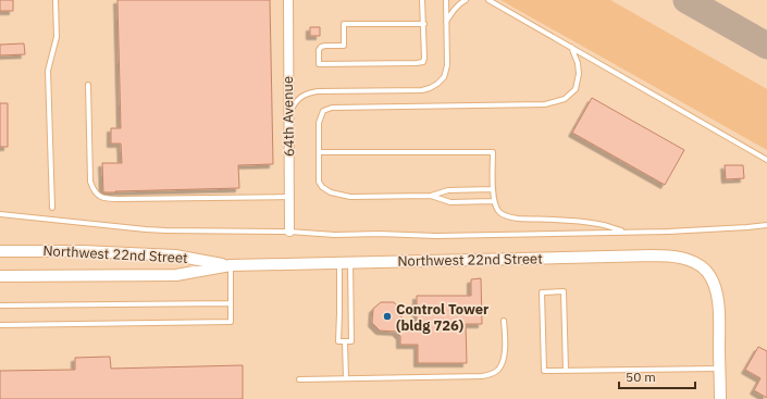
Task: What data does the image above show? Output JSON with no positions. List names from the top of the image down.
{
  "streets": {
    "street": ["64th Avenue", "Northwest 22nd Street"]
  },
  "places": ["Control Tower (bldg 726)"],
  "scale_bar": "50 m"
}
